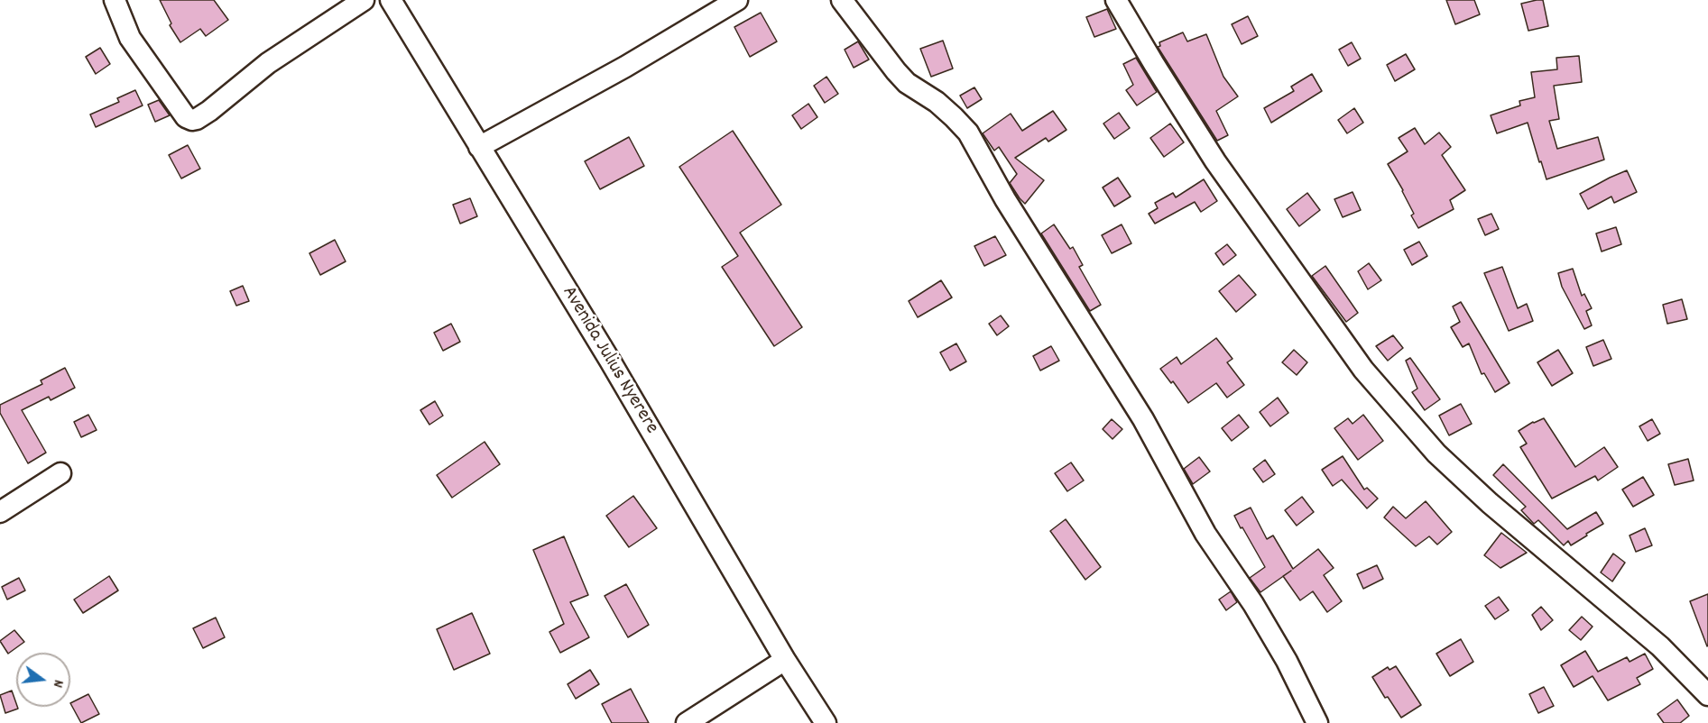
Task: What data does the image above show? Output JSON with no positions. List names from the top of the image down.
{
  "streets": {
    "street": ["Avenida Julius Nyerere"]
  },
  "north": "right"
}
